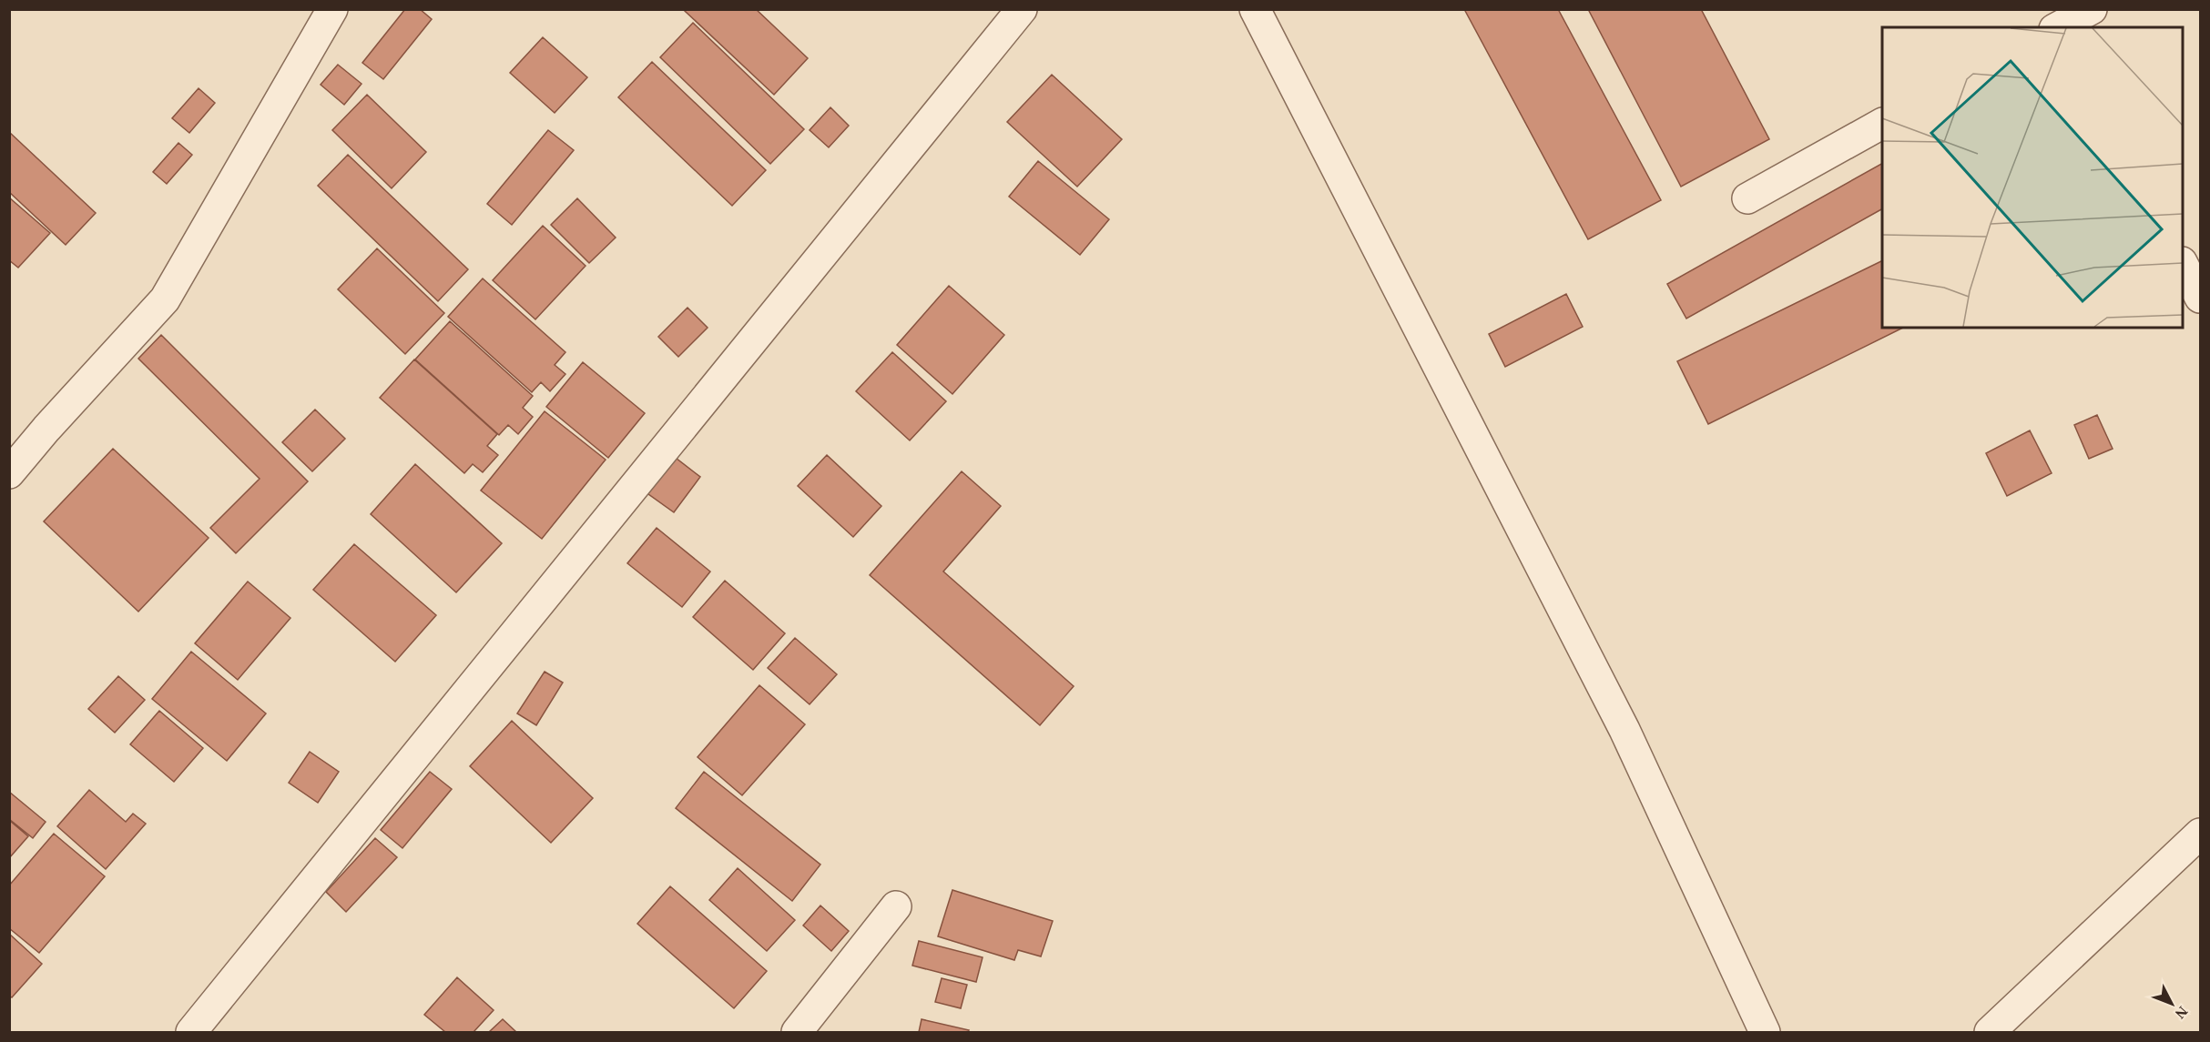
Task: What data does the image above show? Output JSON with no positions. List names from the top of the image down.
{
  "north": "bottom right"
}
